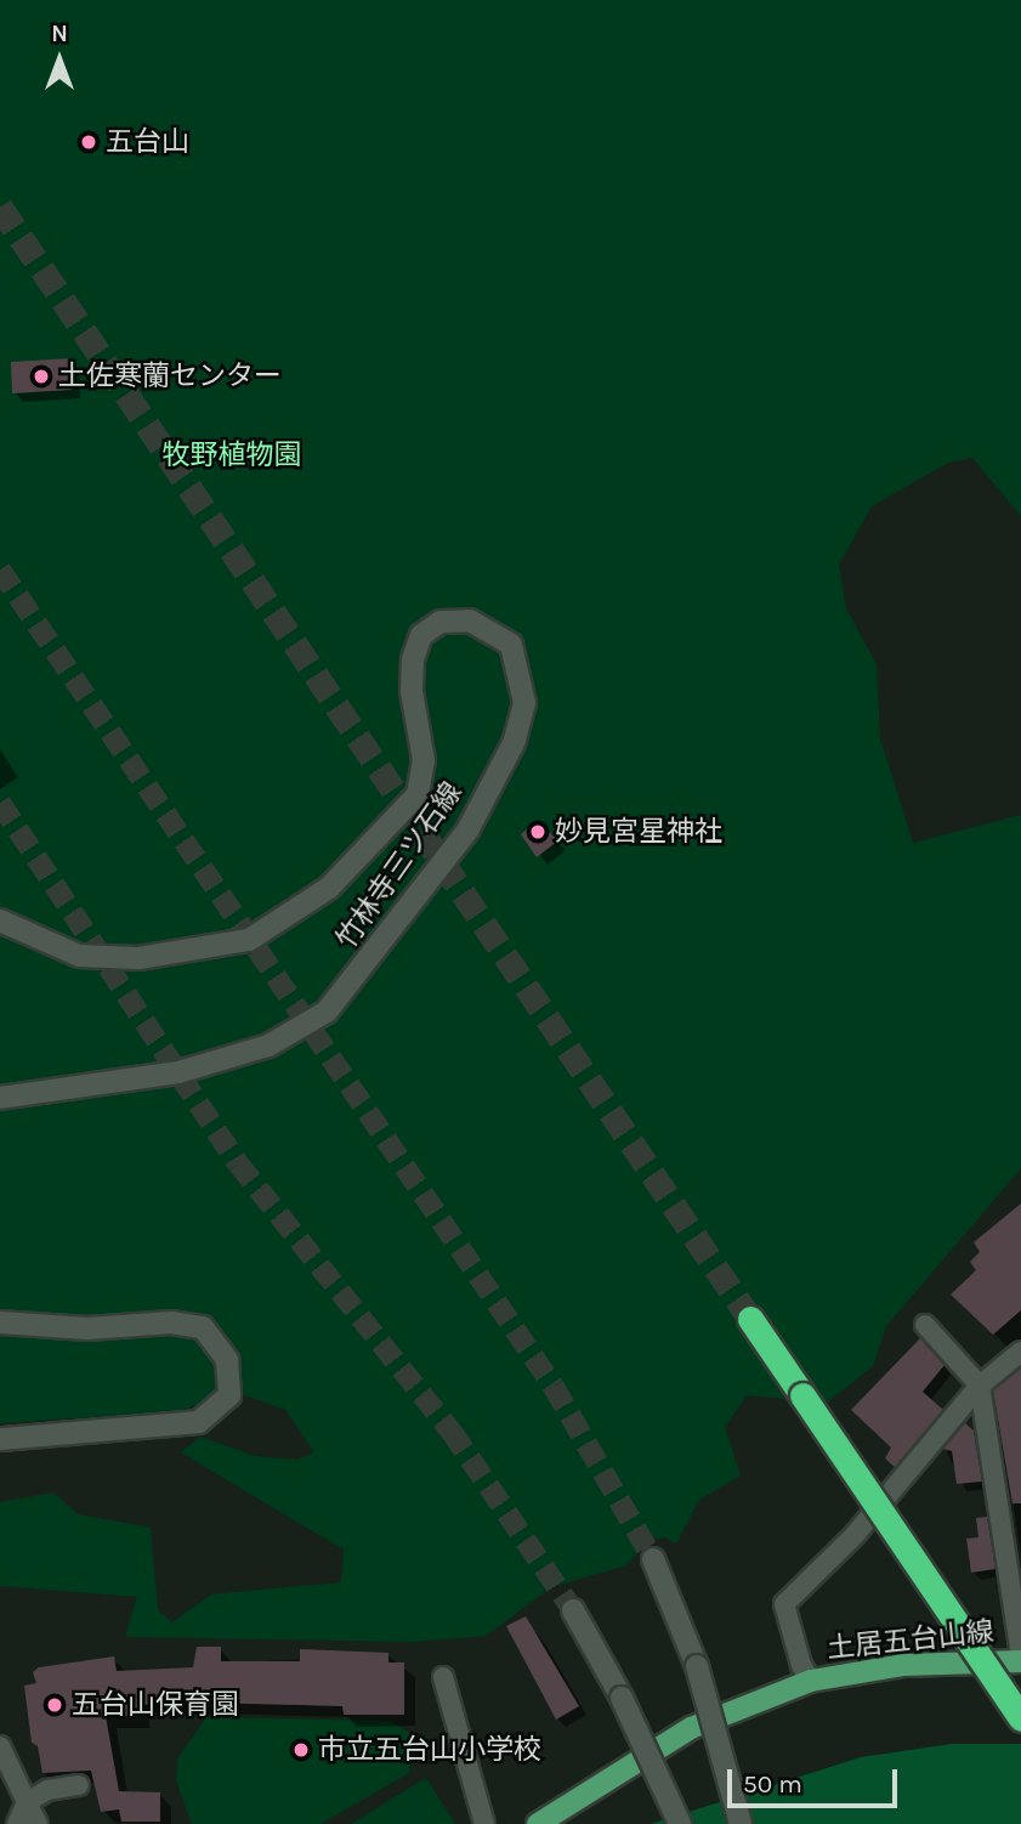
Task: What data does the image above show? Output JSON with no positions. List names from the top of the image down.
{
  "streets": {
    "main road": ["竹林寺三ツ石線", "土居五台山線"]
  },
  "parks": ["牧野植物園"],
  "places": [
    "五台山",
    "土佐寒蘭センター",
    "妙見宮星神社",
    "五台山保育園",
    "市立五台山小学校"
  ],
  "scale_bar": "50 m",
  "north": "top"
}
